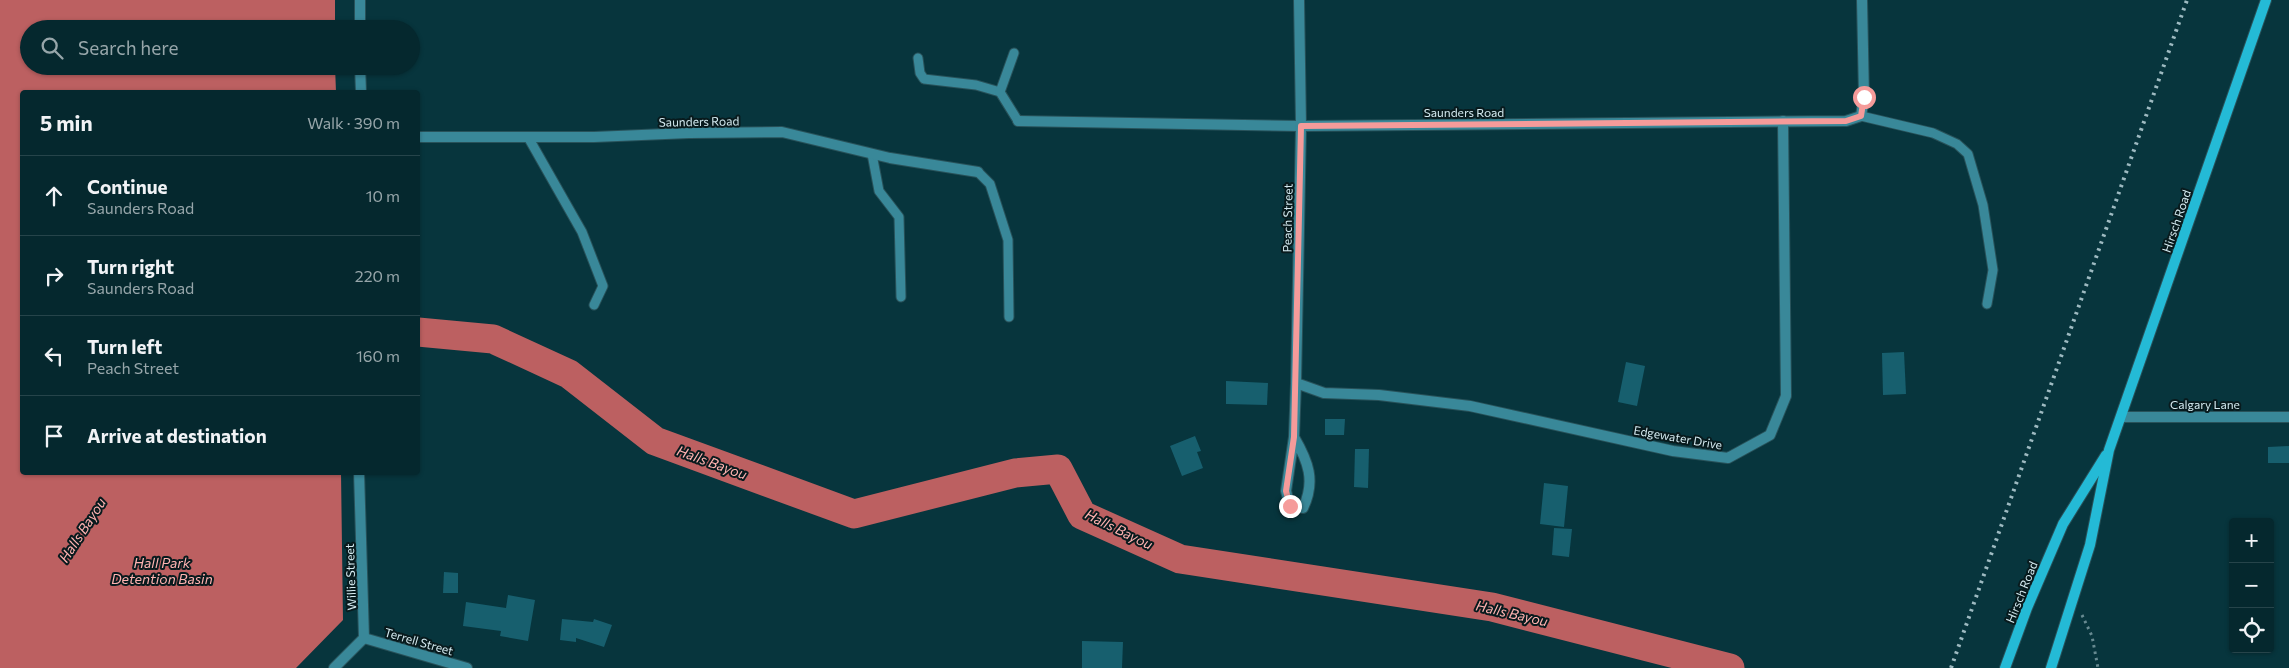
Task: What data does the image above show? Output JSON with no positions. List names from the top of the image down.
{
  "streets": {
    "main road": ["Hirsch Road"],
    "street": [
      "Saunders Road",
      "Peach Street",
      "Calgary Lane",
      "Edgewater Drive",
      "Willie Street",
      "Terrell Street"
    ]
  },
  "crossings": [
    ["Saunders Road", "Peach Street"],
    ["Saunders Road", "Edgewater Drive"],
    ["Peach Street", "Edgewater Drive"],
    ["Hirsch Road", "Calgary Lane"],
    ["Willie Street", "Terrell Street"]
  ],
  "water": ["Halls Bayou", "Hall Park Detention Basin"],
  "page": {
    "search": "Search here",
    "heading": ["5 min", "Walk · 390 m"],
    "list": [
      ["Continue", "Saunders Road", "10 m"],
      ["Turn right", "Saunders Road", "220 m"],
      ["Turn left", "Peach Street", "160 m"],
      "Arrive at destination"
    ],
    "map_buttons": ["+", "−"]
  }
}
